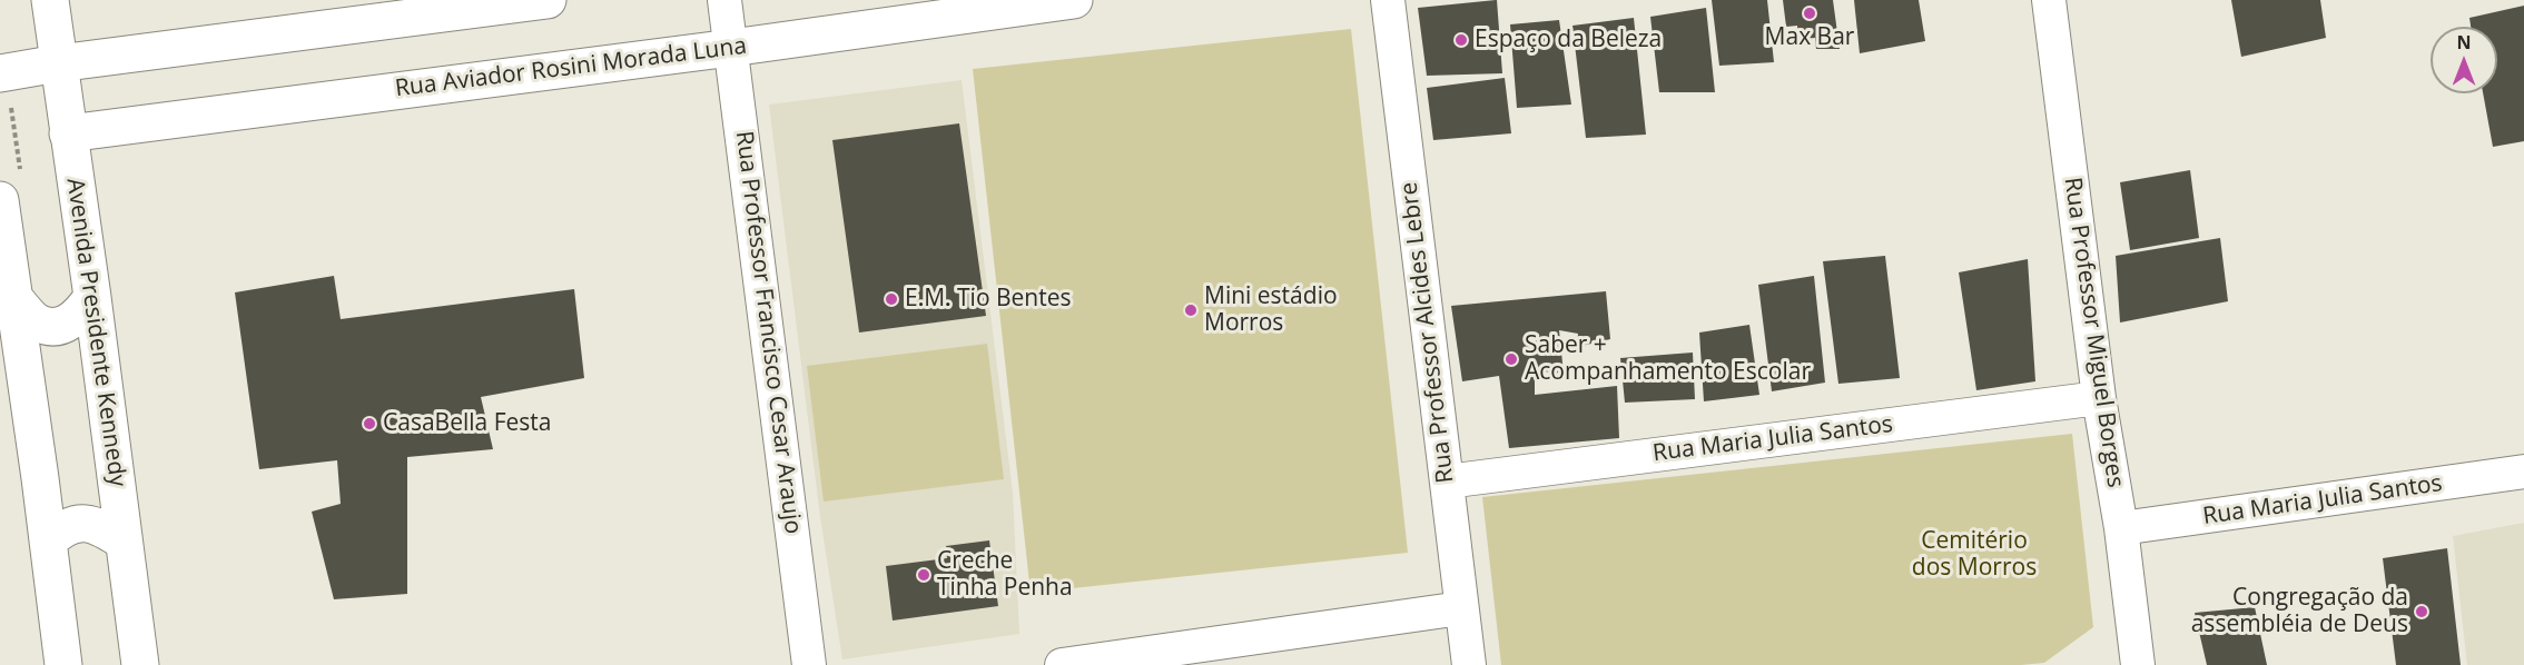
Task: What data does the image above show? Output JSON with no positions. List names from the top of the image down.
{
  "streets": {
    "street": [
      "Rua Aviador Rosini Morada Luna",
      "Avenida Presidente Kennedy",
      "Rua Professor Francisco Cesar Araujo",
      "Rua Professor Alcides Lebre",
      "Rua Professor Miguel Borges",
      "Rua Maria Julia Santos"
    ]
  },
  "crossings": [
    ["Rua Aviador Rosini Morada Luna", "Avenida Presidente Kennedy"],
    ["Rua Aviador Rosini Morada Luna", "Rua Professor Francisco Cesar Araujo"],
    ["Rua Professor Alcides Lebre", "Rua Maria Julia Santos"],
    ["Rua Professor Miguel Borges", "Rua Maria Julia Santos"]
  ],
  "parks": ["Cemitério dos Morros"],
  "places": [
    "Max Bar",
    "Espaço da Beleza",
    "E.M. Tio Bentes",
    "Mini estádio Morros",
    "Saber + Acompanhamento Escolar",
    "CasaBella Festa",
    "Creche Tinha Penha",
    "Congregação da assembléia de Deus"
  ],
  "north": "top"
}
